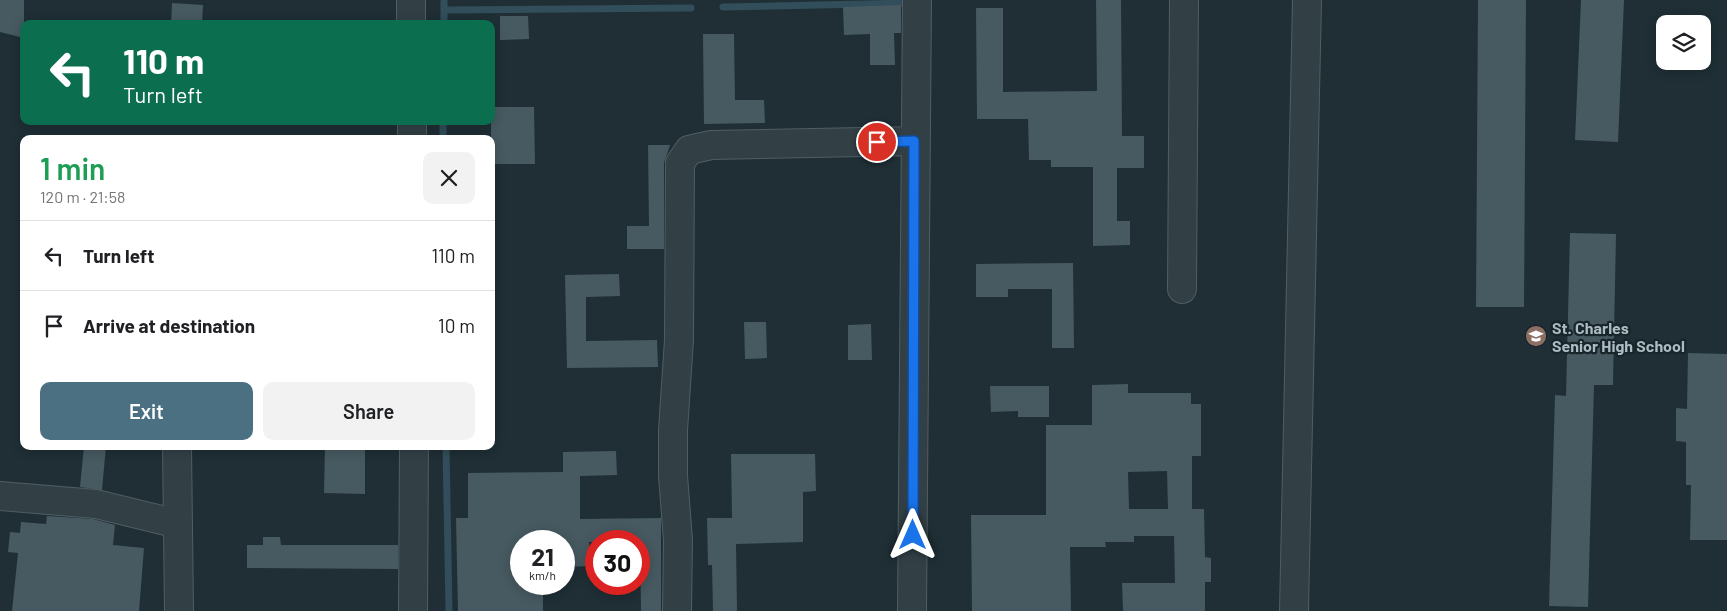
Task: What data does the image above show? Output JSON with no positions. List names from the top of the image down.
{
  "places": {
    "school or university": ["St. Charles Senior High School"]
  },
  "page": {
    "turn": ["110 m", "Turn left"],
    "heading": ["1 min", "120 m · 21:58"],
    "list": [
      {
        "name": "Turn left",
        "value": "110 m"
      },
      {
        "name": "Arrive at destination",
        "value": "10 m"
      }
    ],
    "buttons": ["Exit", "Share"],
    "speed": "21 km/h",
    "limit": "30"
  }
}
